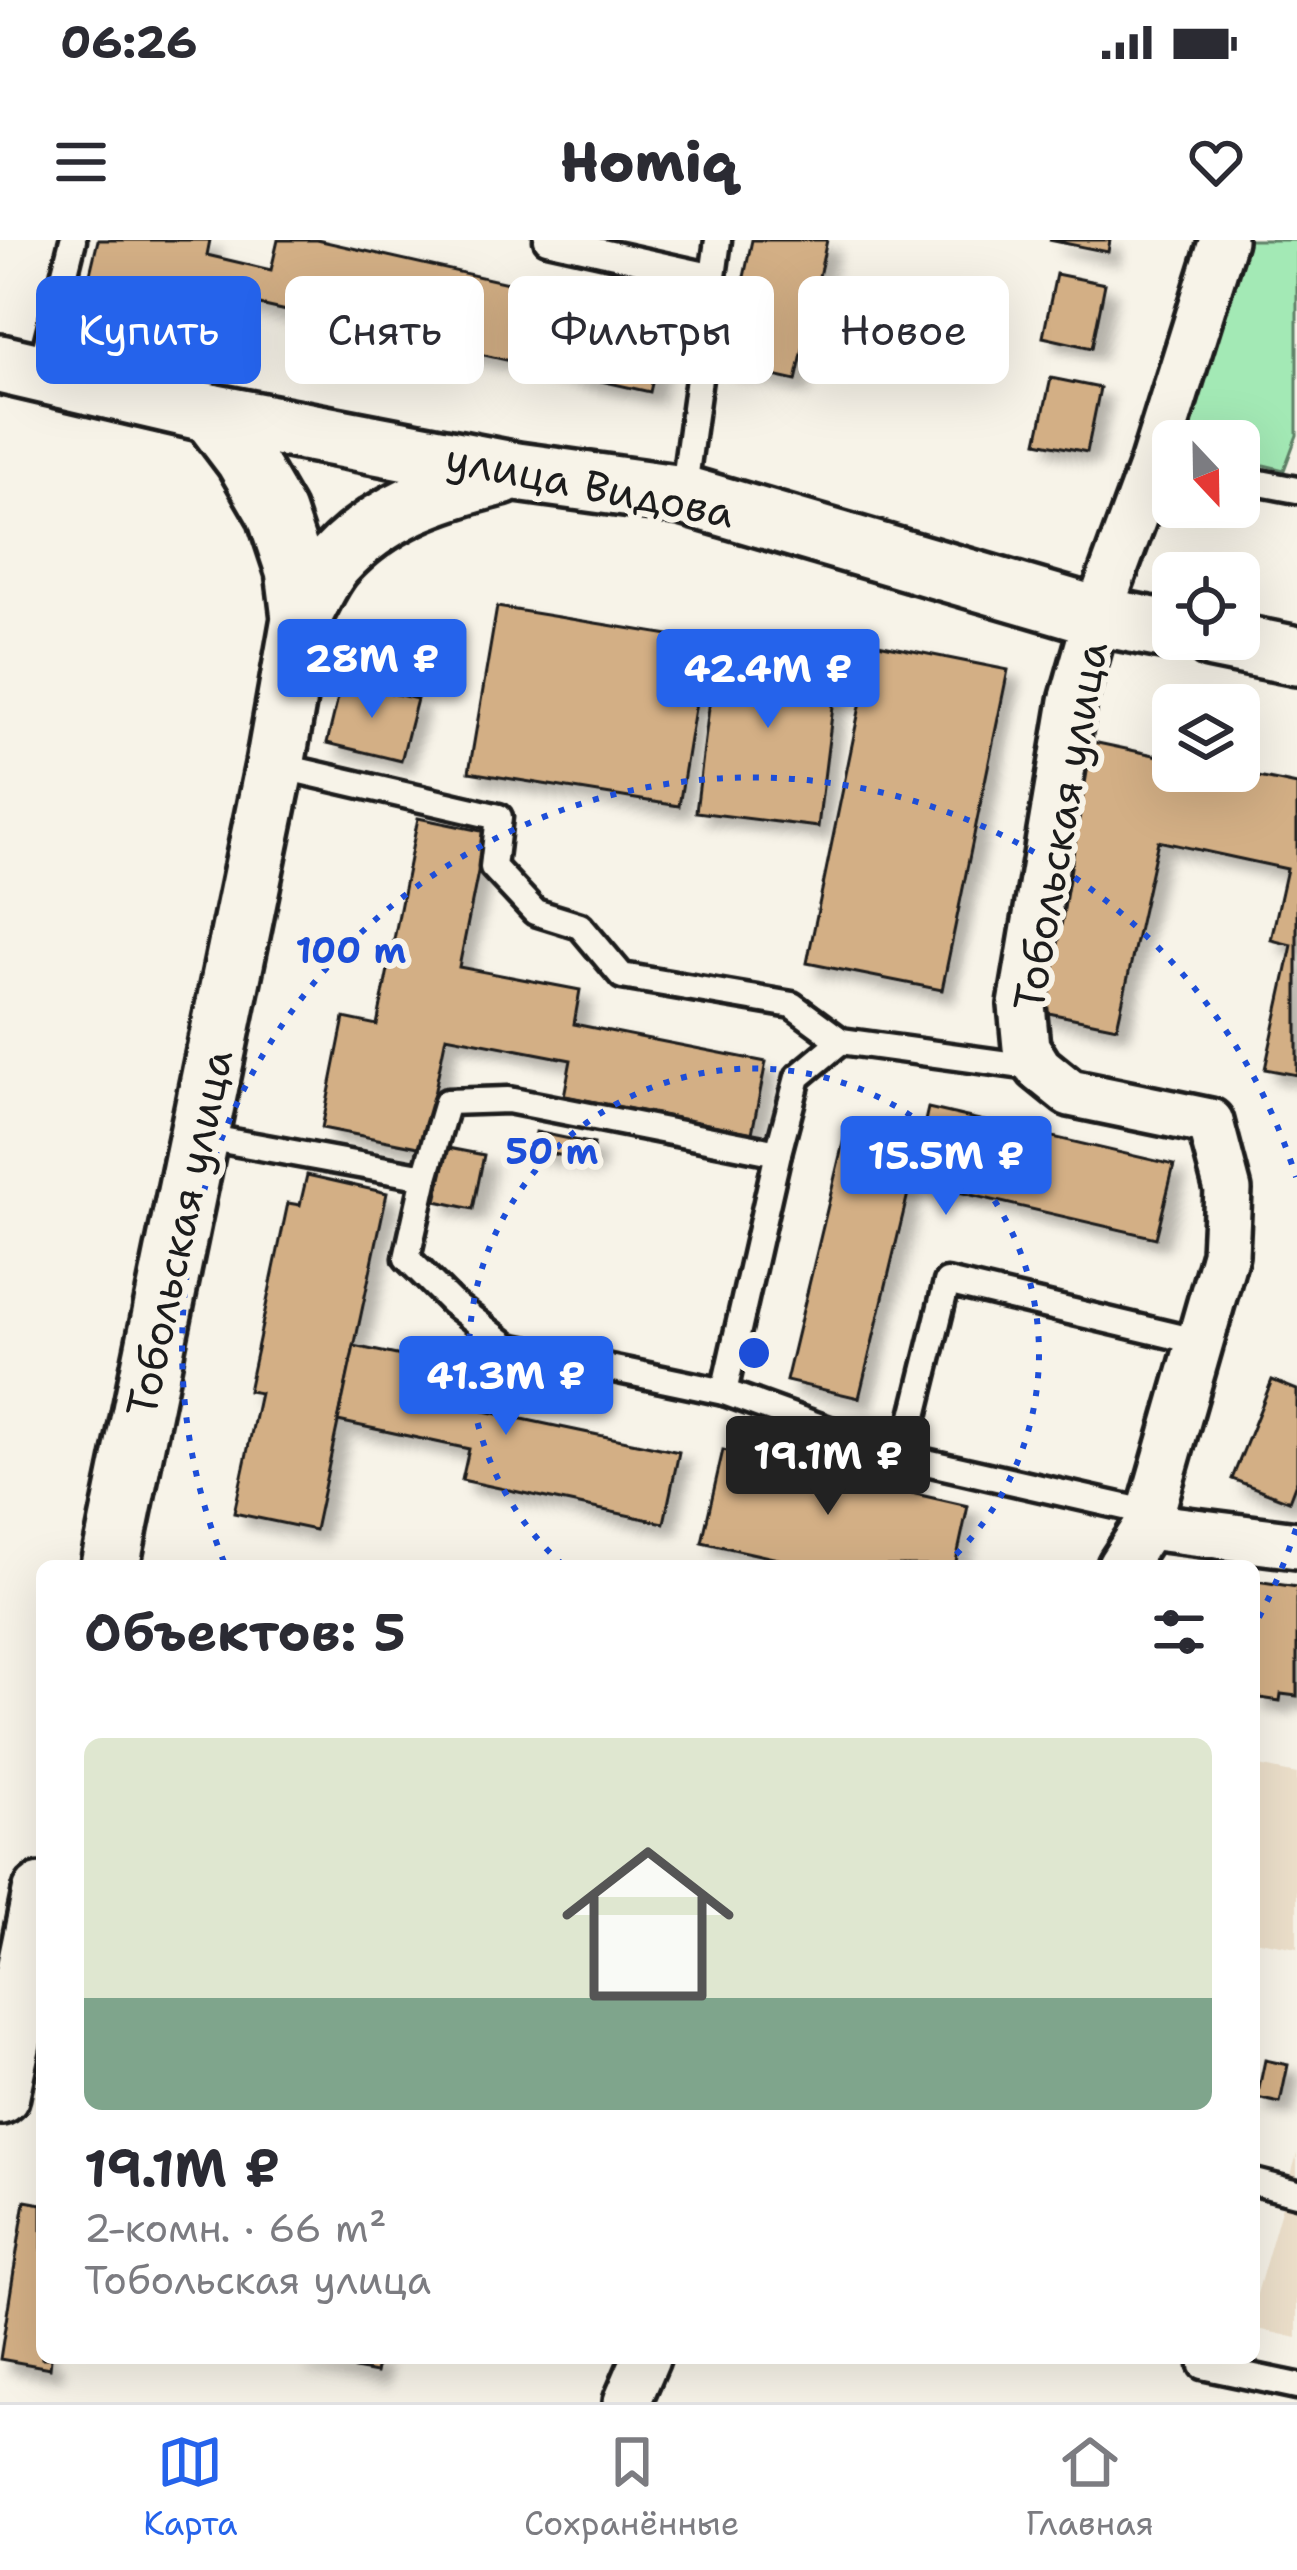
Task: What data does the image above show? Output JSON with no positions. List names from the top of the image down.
{
  "streets": {
    "street": ["улица Видова", "Тобольская улица"]
  },
  "crossings": [
    ["улица Видова", "Тобольская улица"]
  ],
  "north": "bottom",
  "page": {
    "status": "06:26",
    "header": "Homiq",
    "chip": [
      "Купить",
      "Снять",
      "Фильтры",
      "Новое"
    ],
    "price": [
      "28M ₽",
      "42.4M ₽",
      "15.5M ₽",
      "41.3M ₽",
      "19.1M ₽"
    ],
    "heading": "Объектов: 5",
    "list": [
      {
        "name": "19.1M ₽",
        "note": "2-комн. · 66 m² · Тобольская улица"
      }
    ],
    "tabs": ["Карта", "Сохранённые", "Главная"]
  },
  "rings": ["100 m", "50 m"]
}
